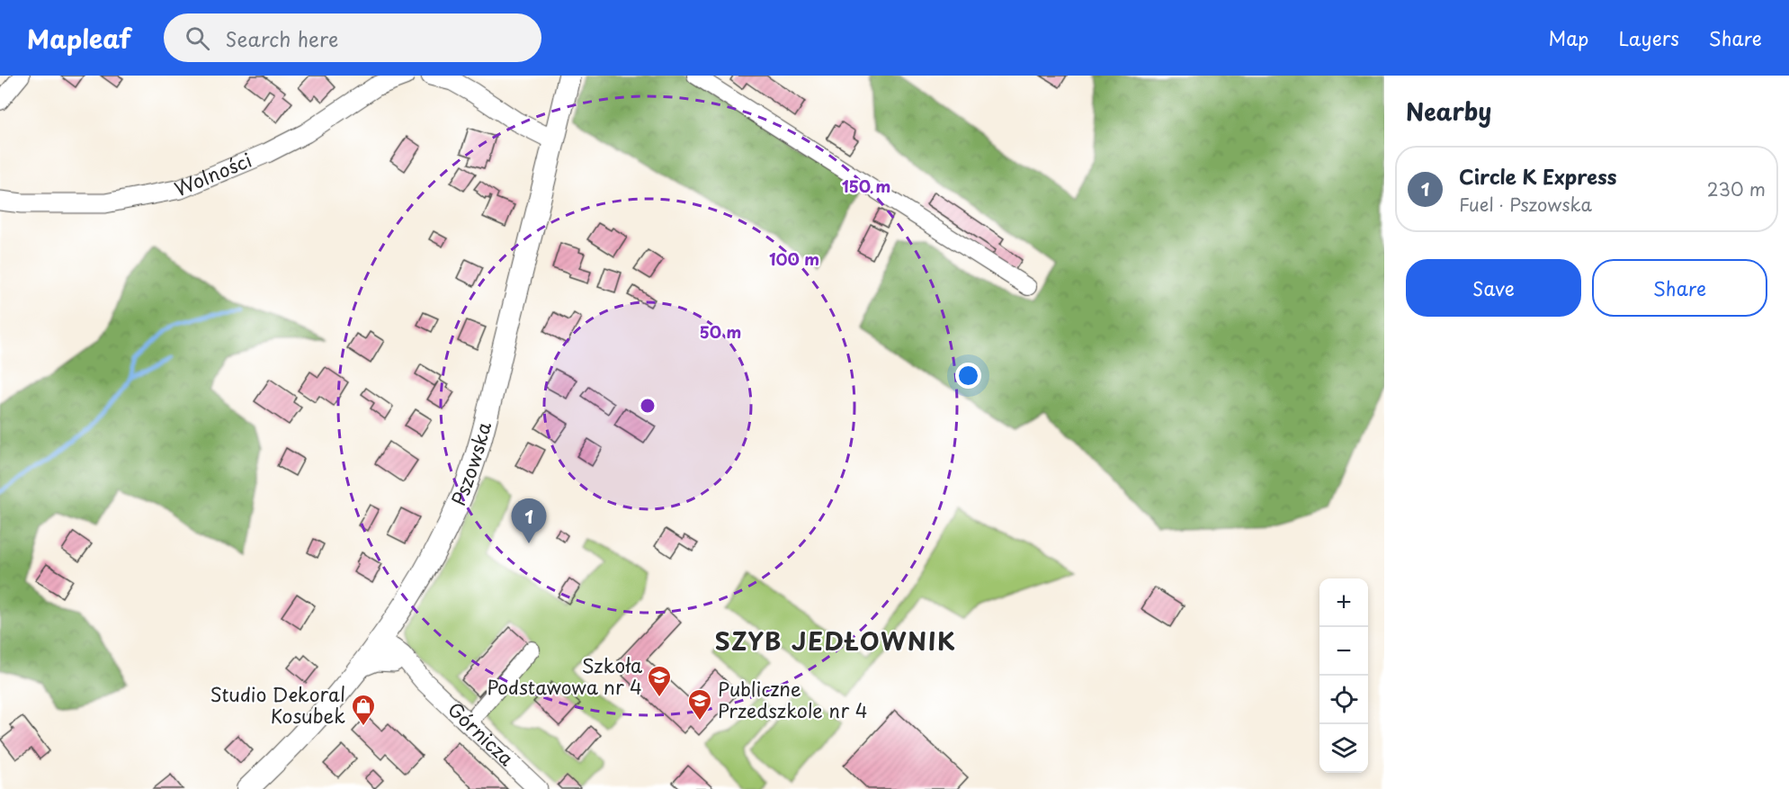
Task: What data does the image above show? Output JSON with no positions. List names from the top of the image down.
{
  "streets": {
    "main road": ["Pszowska"],
    "street": ["Wolności", "Górnicza"]
  },
  "crossings": [
    ["Pszowska", "Górnicza"]
  ],
  "districts": ["SZYB JEDŁOWNIK"],
  "places": {
    "school or university": ["Szkoła Podstawowa nr 4", "Publiczne Przedszkole nr 4"],
    "shop": ["Studio Dekoral Kosubek"]
  },
  "page": {
    "header": "Mapleaf",
    "search": "Search here",
    "nav": ["Map", "Layers", "Share"],
    "heading": "Nearby",
    "list": [
      {
        "mark": "1",
        "name": "Circle K Express",
        "note": "Fuel · Pszowska",
        "value": "230 m"
      }
    ],
    "buttons": ["Save", "Share"],
    "pins": "1",
    "map_buttons": ["+", "−"]
  },
  "rings": ["150 m", "100 m", "50 m"]
}
